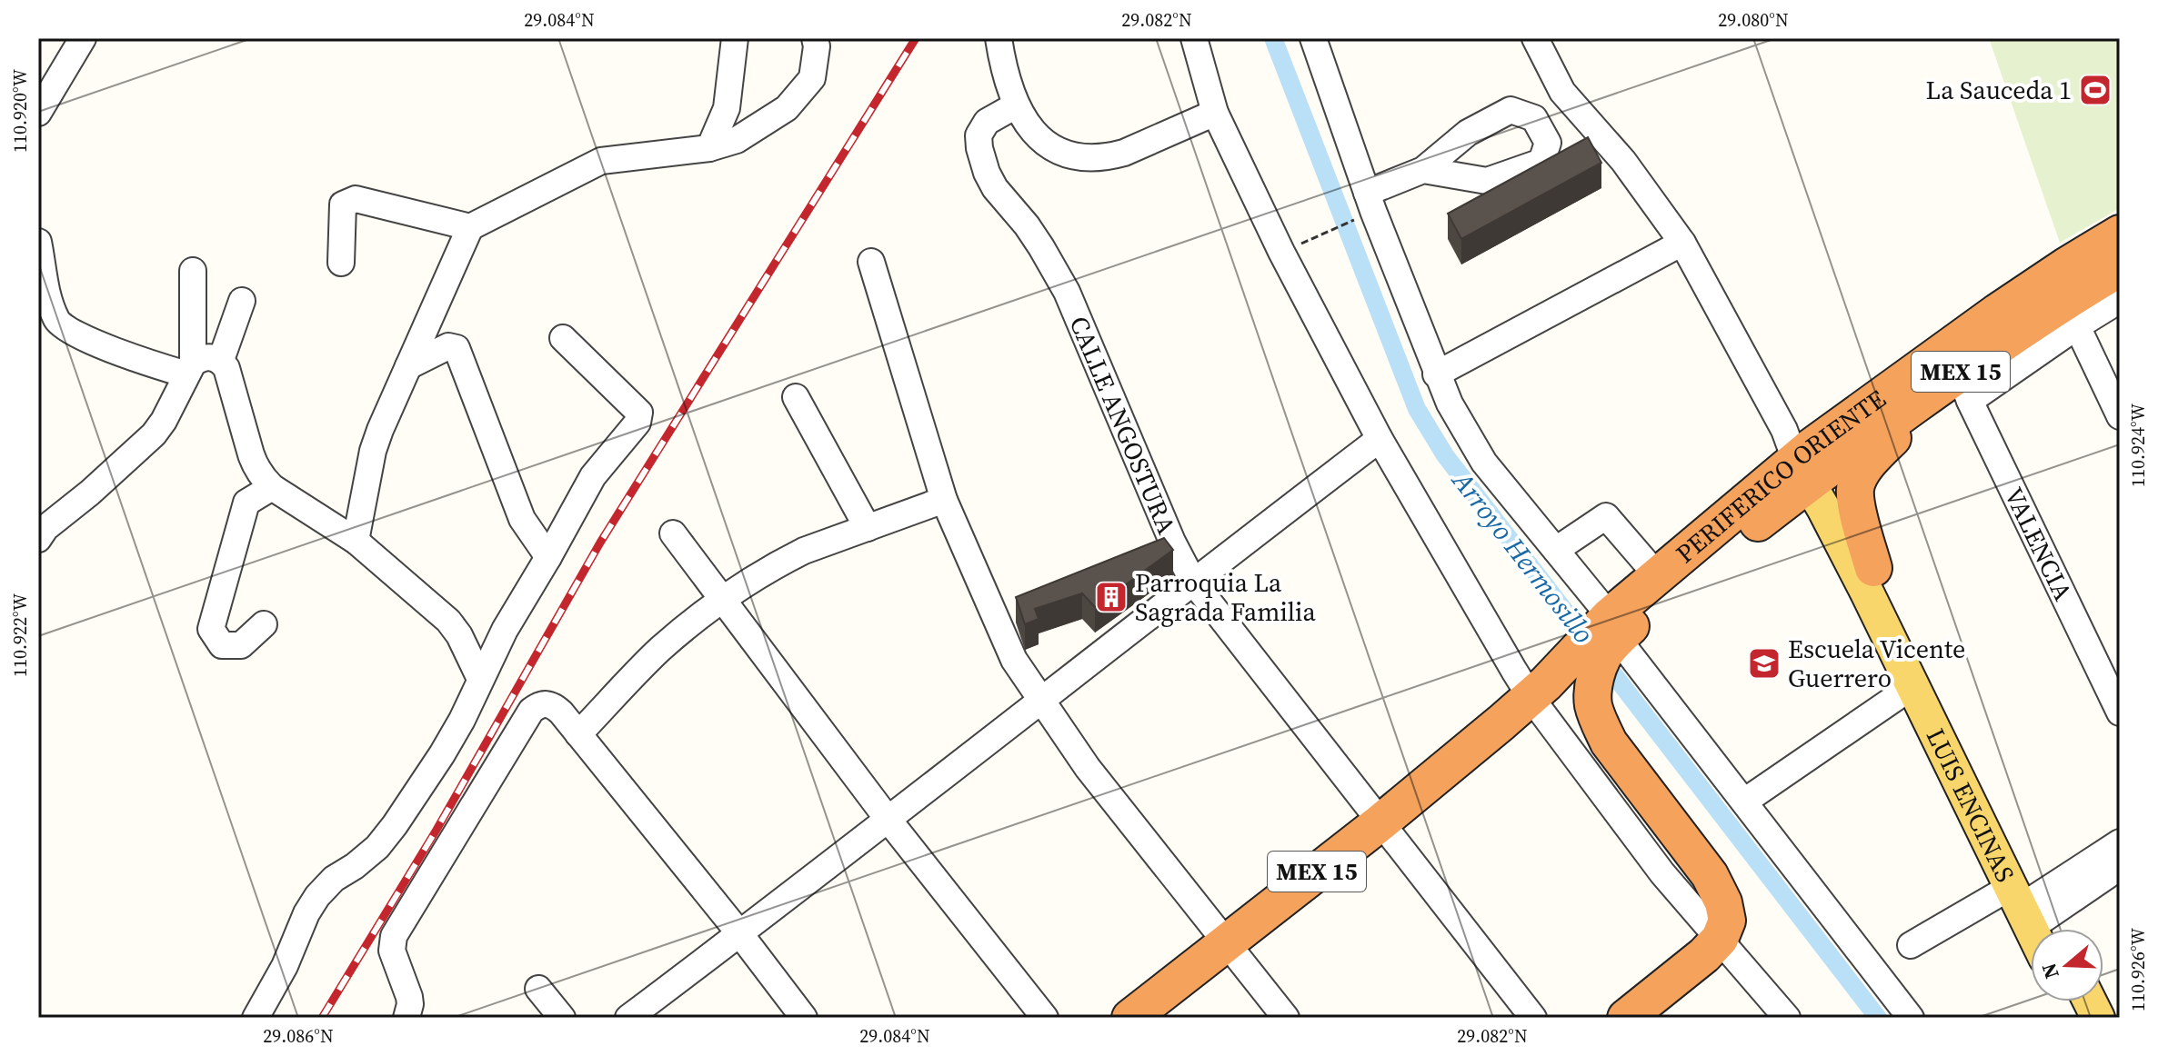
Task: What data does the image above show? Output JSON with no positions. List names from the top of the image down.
{
  "streets": {
    "highway": ["MEX 15", "PERIFERICO ORIENTE"],
    "main road": ["LUIS ENCINAS"],
    "street": ["CALLE ANGOSTURA", "VALENCIA"]
  },
  "crossings": [
    ["MEX 15", "CALLE ANGOSTURA"],
    ["MEX 15", "PERIFERICO ORIENTE"],
    ["PERIFERICO ORIENTE", "VALENCIA"],
    ["PERIFERICO ORIENTE", "LUIS ENCINAS"]
  ],
  "water": ["Arroyo Hermosillo"],
  "places": {
    "sports": ["La Sauceda 1"],
    "building": ["Parroquia La Sagrada Familia"],
    "school or university": ["Escuela Vicente Guerrero"]
  },
  "north": "left",
  "coordinates": [
    "29.084°N",
    "29.082°N",
    "29.080°N",
    "110.920°W",
    "110.924°W",
    "110.922°W",
    "110.926°W",
    "29.086°N"
  ]
}
